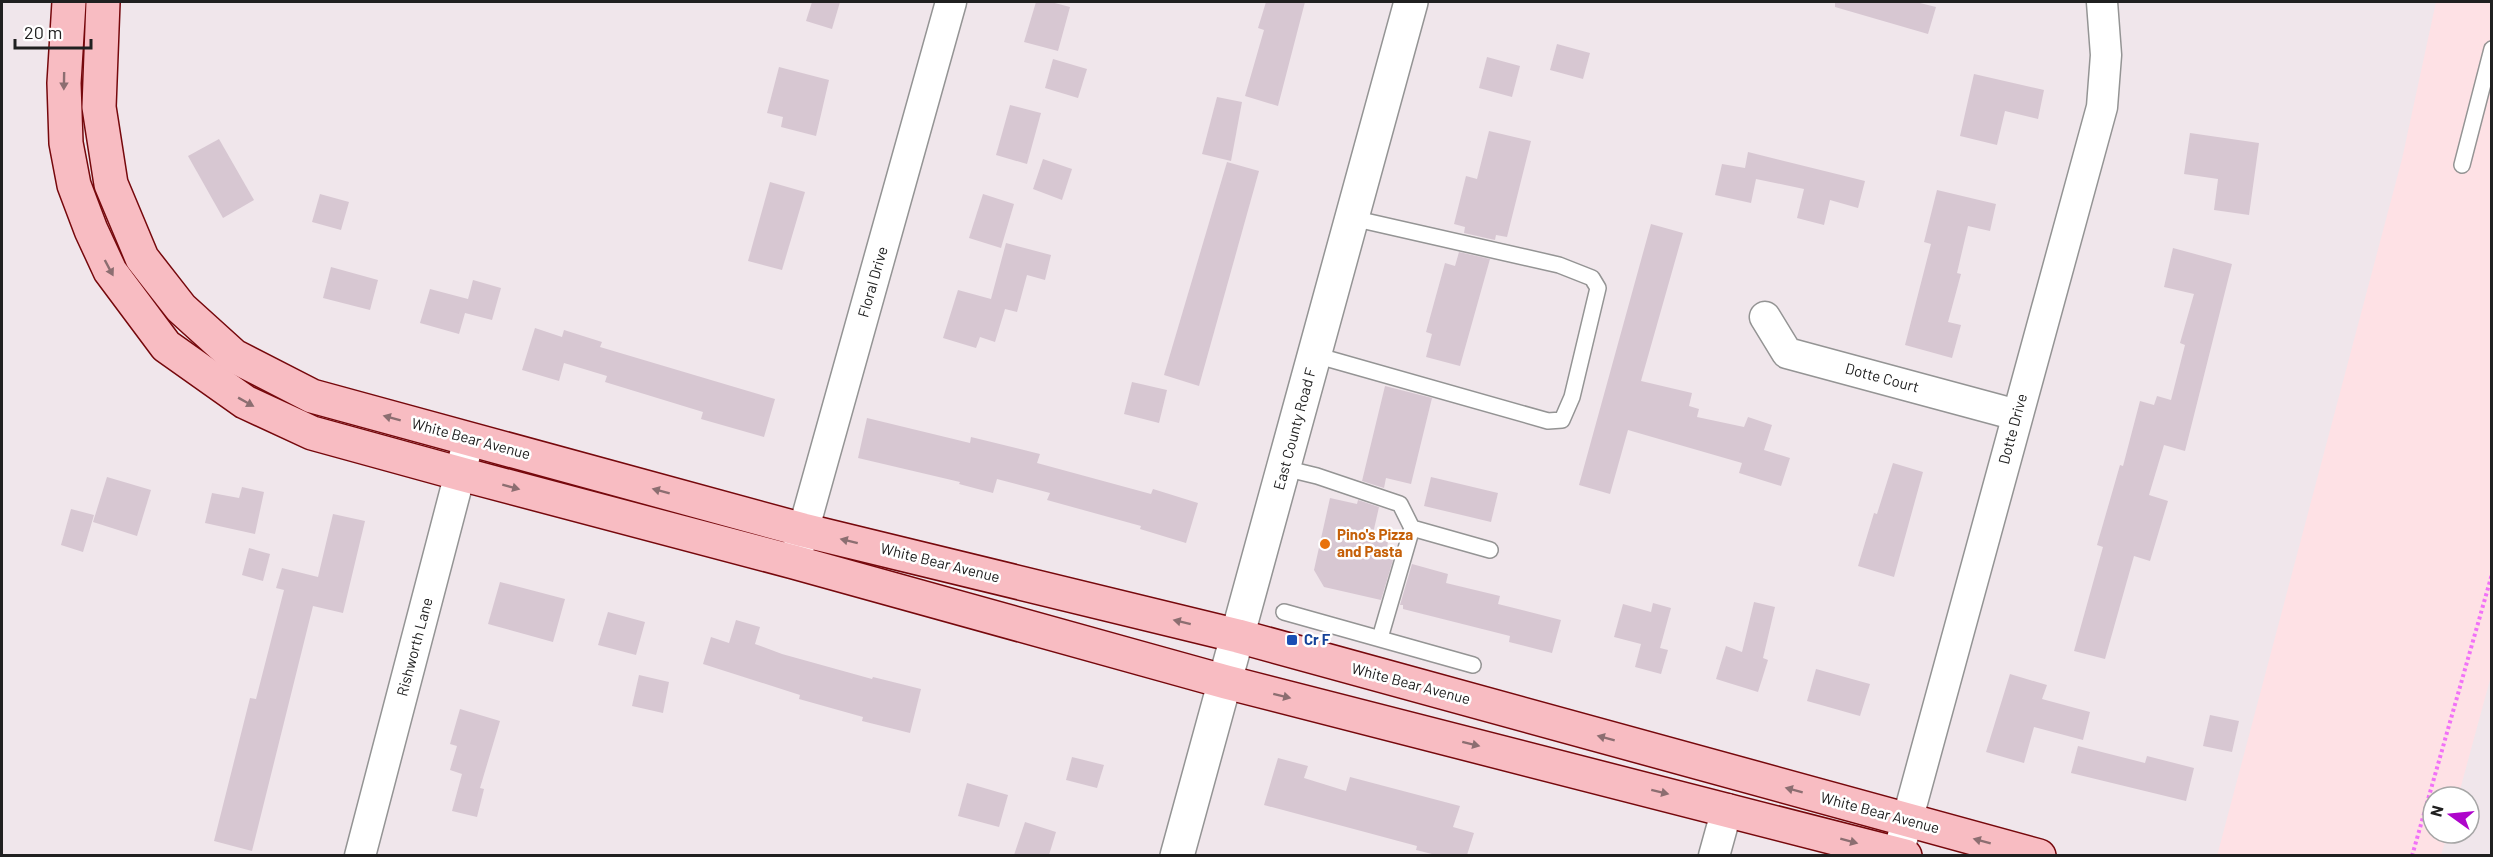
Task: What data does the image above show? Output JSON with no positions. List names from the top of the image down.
{
  "streets": {
    "main road": ["White Bear Avenue"],
    "street": [
      "Floral Drive",
      "Dotte Court",
      "East County Road F",
      "Dotte Drive",
      "Rishworth Lane"
    ]
  },
  "crossings": [
    ["Floral Drive", "White Bear Avenue"],
    ["Dotte Court", "Dotte Drive"],
    ["East County Road F", "White Bear Avenue"],
    ["Dotte Drive", "White Bear Avenue"],
    ["White Bear Avenue", "Rishworth Lane"]
  ],
  "places": {
    "other": ["Pino's Pizza and Pasta"],
    "transit": ["Cr F"]
  },
  "scale_bar": "20 m",
  "north": "left"
}
